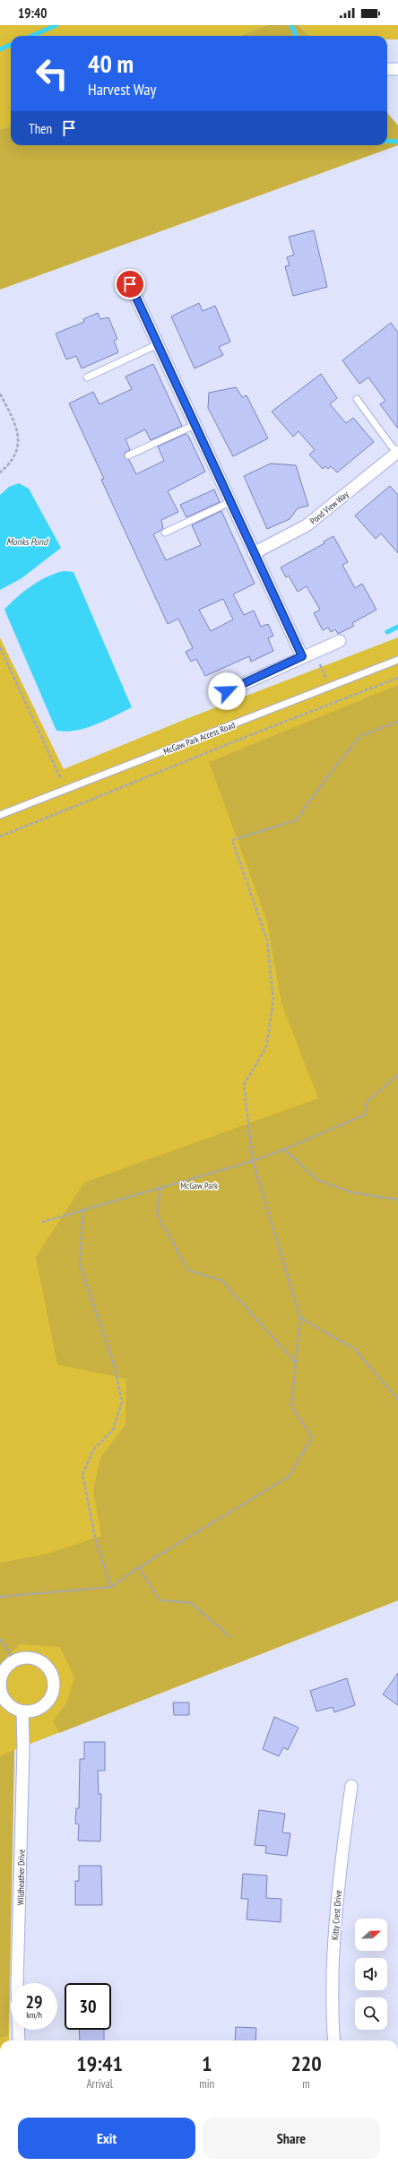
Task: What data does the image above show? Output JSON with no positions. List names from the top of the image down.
{
  "streets": {
    "street": ["Pond View Way", "Wildheather Drive", "Kitty Crest Drive"],
    "lane": ["McGaw Park Access Road"]
  },
  "water": ["Monks Pond"],
  "parks": ["McGaw Park"],
  "north": "right",
  "page": {
    "status": "19:40",
    "turn": ["40 m", "Harvest Way"],
    "then": "Then",
    "speed": "29 km/h",
    "limit": "30",
    "eta": [
      "19:41",
      "Arrival",
      "1",
      "min",
      "220",
      "m"
    ],
    "buttons": ["Exit", "Share"]
  }
}
